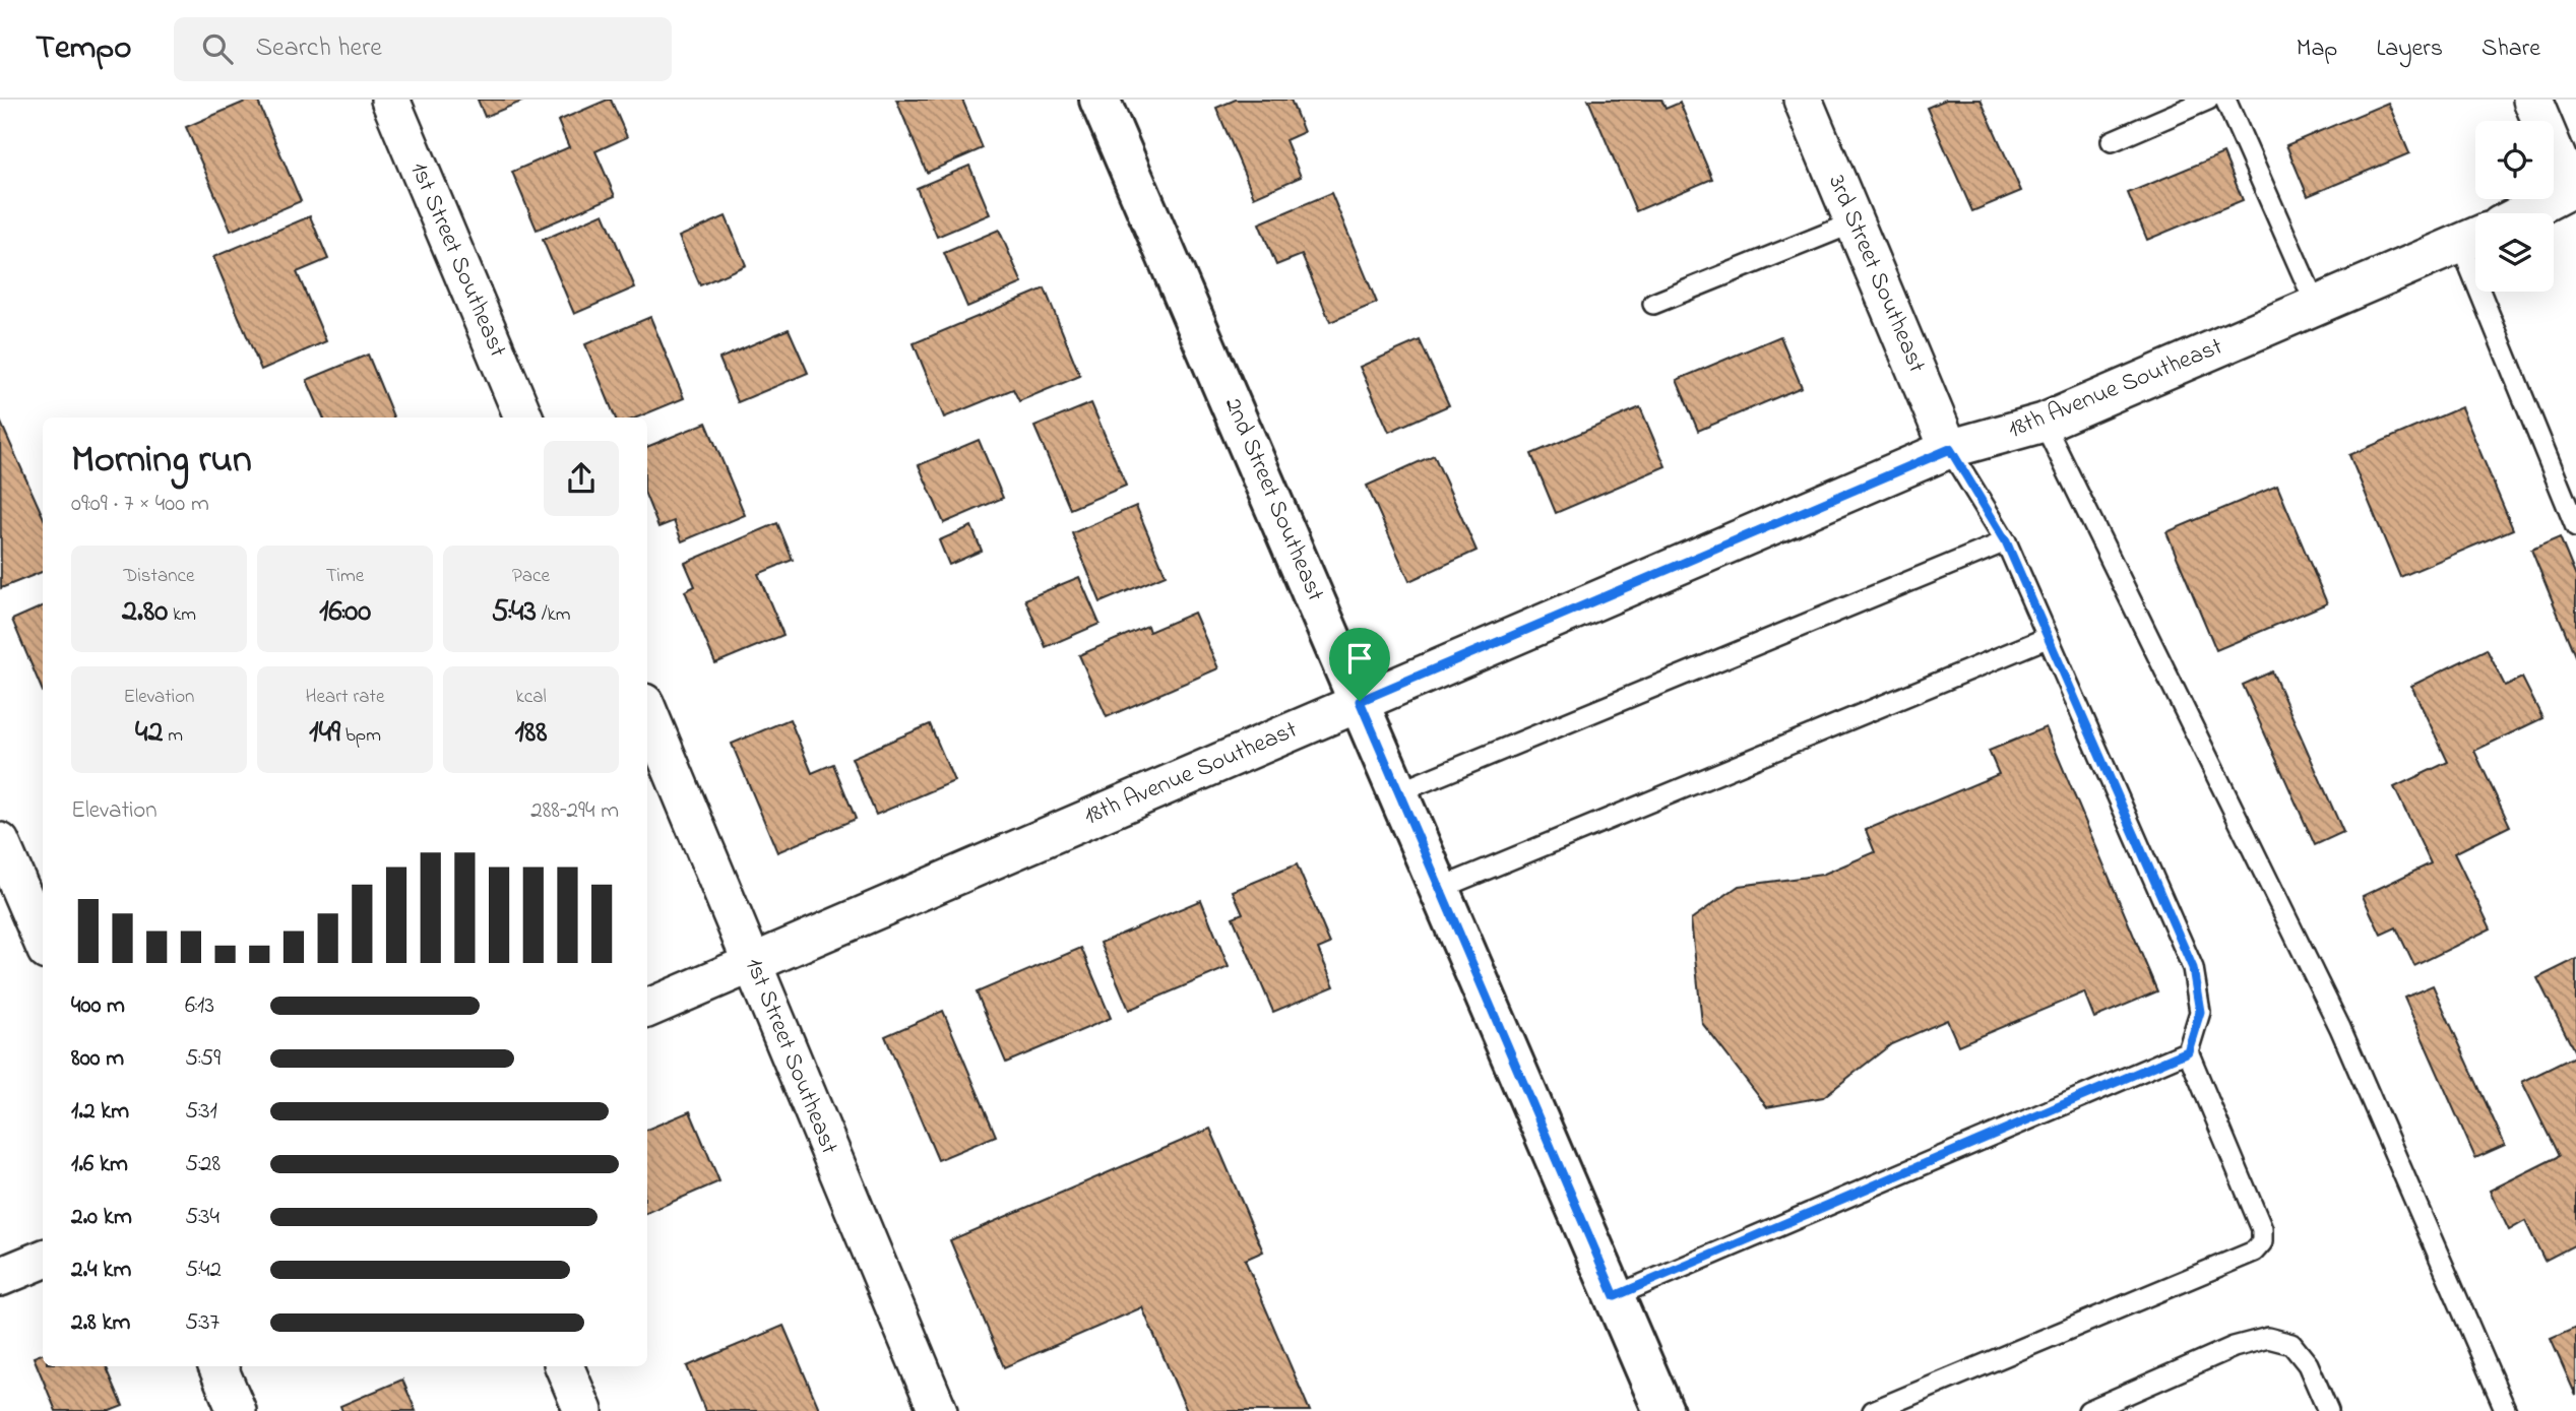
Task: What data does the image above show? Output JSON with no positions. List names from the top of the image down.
{
  "streets": {
    "street": [
      "1st Street Southeast",
      "3rd Street Southeast",
      "18th Avenue Southeast",
      "2nd Street Southeast"
    ]
  },
  "crossings": [
    ["1st Street Southeast", "18th Avenue Southeast"],
    ["3rd Street Southeast", "18th Avenue Southeast"],
    ["18th Avenue Southeast", "2nd Street Southeast"]
  ],
  "page": {
    "header": "Tempo",
    "search": "Search here",
    "nav": ["Map", "Layers", "Share"],
    "heading": ["Morning run", "09:09 · 7 × 400 m"],
    "stats": [
      ["Distance", "2.80 km"],
      ["Time", "16:00"],
      ["Pace", "5:43 /km"],
      ["Elevation", "42 m"],
      ["Heart rate", "149 bpm"],
      ["kcal", "188"]
    ],
    "chart": ["Elevation", "288–294 m"],
    "list": [
      {
        "name": "400 m",
        "note": "6:13"
      },
      {
        "name": "800 m",
        "note": "5:59"
      },
      {
        "name": "1.2 km",
        "note": "5:31"
      },
      {
        "name": "1.6 km",
        "note": "5:28"
      },
      {
        "name": "2.0 km",
        "note": "5:34"
      },
      {
        "name": "2.4 km",
        "note": "5:42"
      },
      {
        "name": "2.8 km",
        "note": "5:37"
      }
    ]
  }
}
